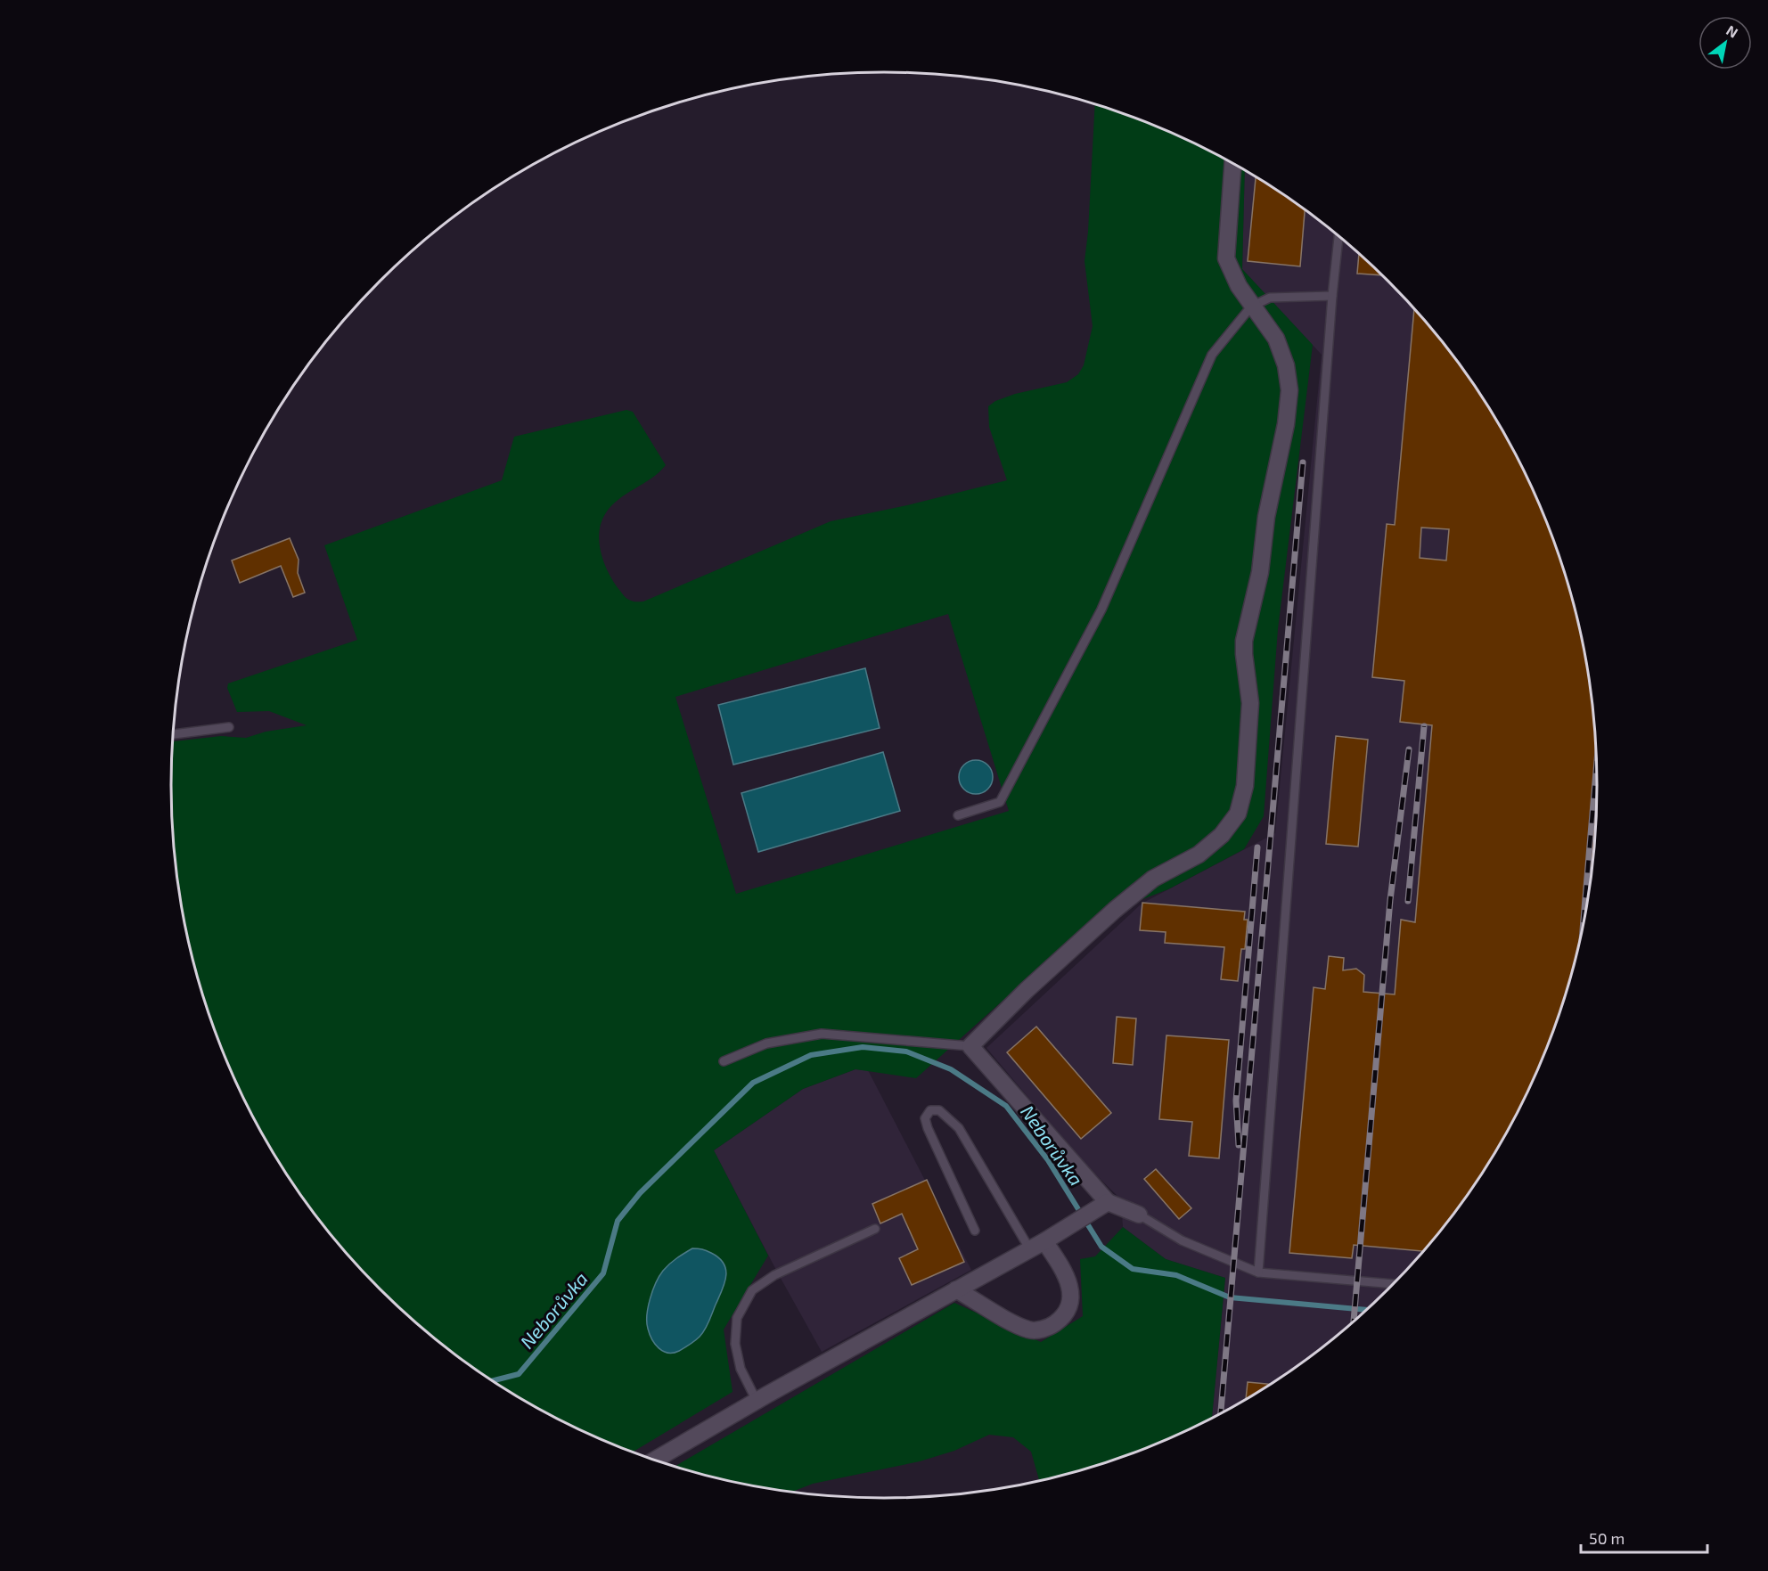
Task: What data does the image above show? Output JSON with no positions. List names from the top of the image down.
{
  "water": ["Neborůvka"],
  "scale_bar": "50 m",
  "north": "top right"
}
